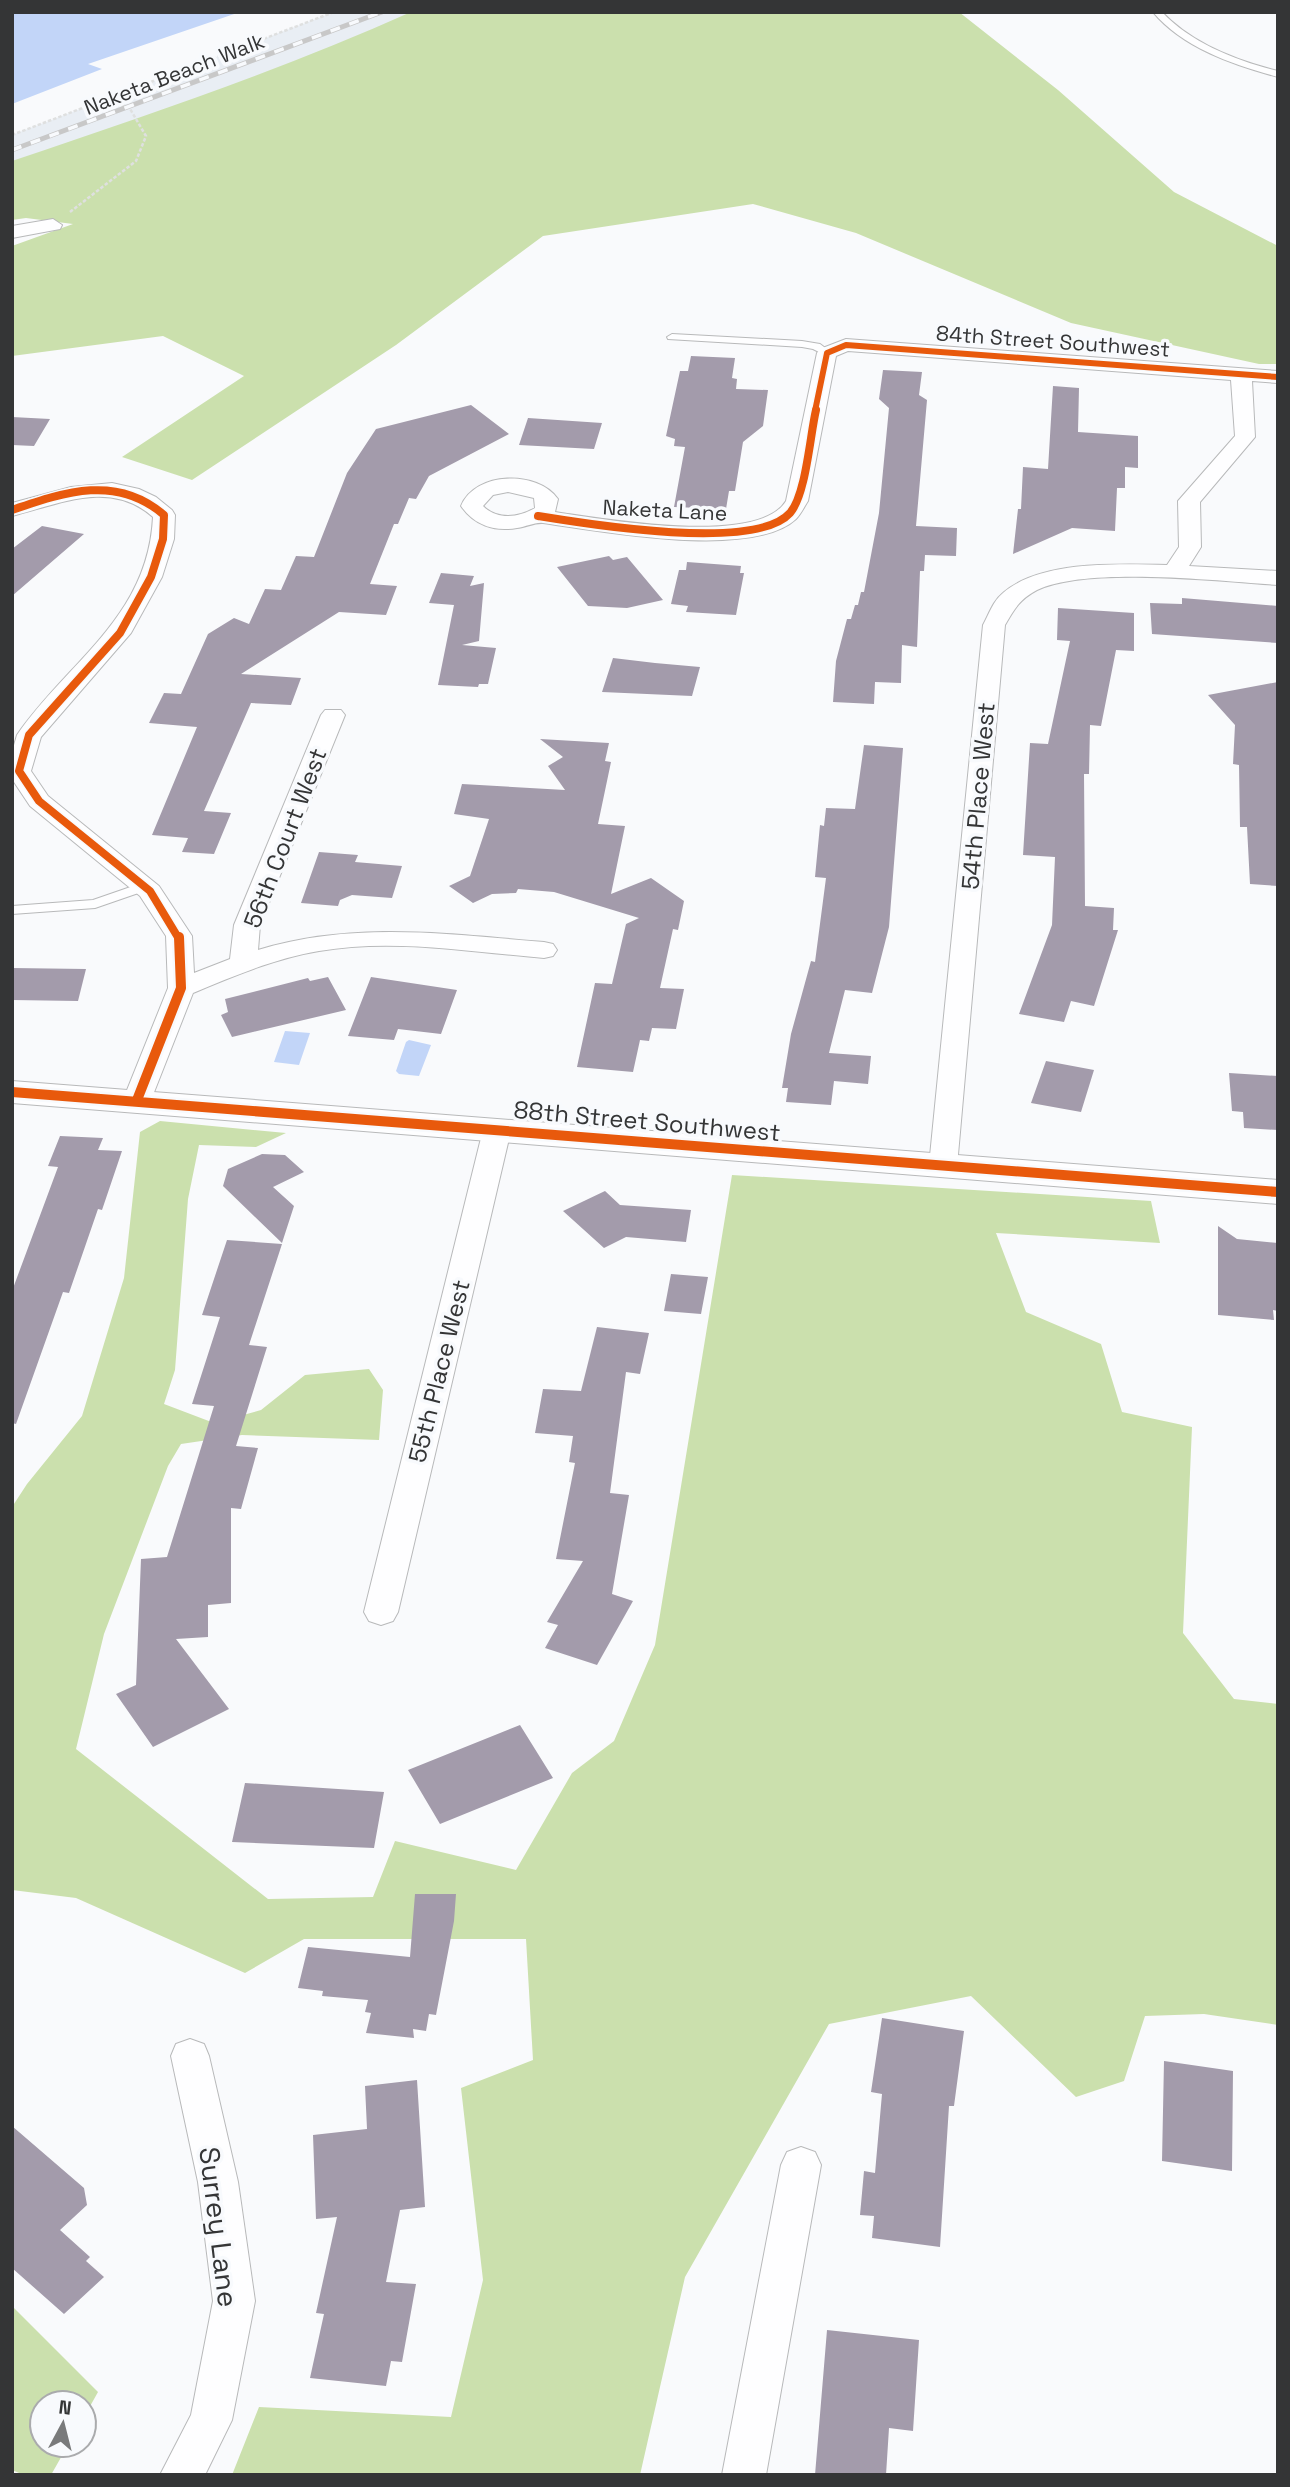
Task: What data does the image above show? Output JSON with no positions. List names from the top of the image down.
{
  "streets": {
    "street": [
      "84th Street Southwest",
      "Naketa Lane",
      "54th Place West",
      "56th Court West",
      "88th Street Southwest",
      "55th Place West",
      "Surrey Lane"
    ],
    "path": ["Naketa Beach Walk"]
  },
  "crossings": [
    ["84th Street Southwest", "Naketa Lane"],
    ["54th Place West", "88th Street Southwest"],
    ["88th Street Southwest", "55th Place West"]
  ],
  "north": "top"
}
